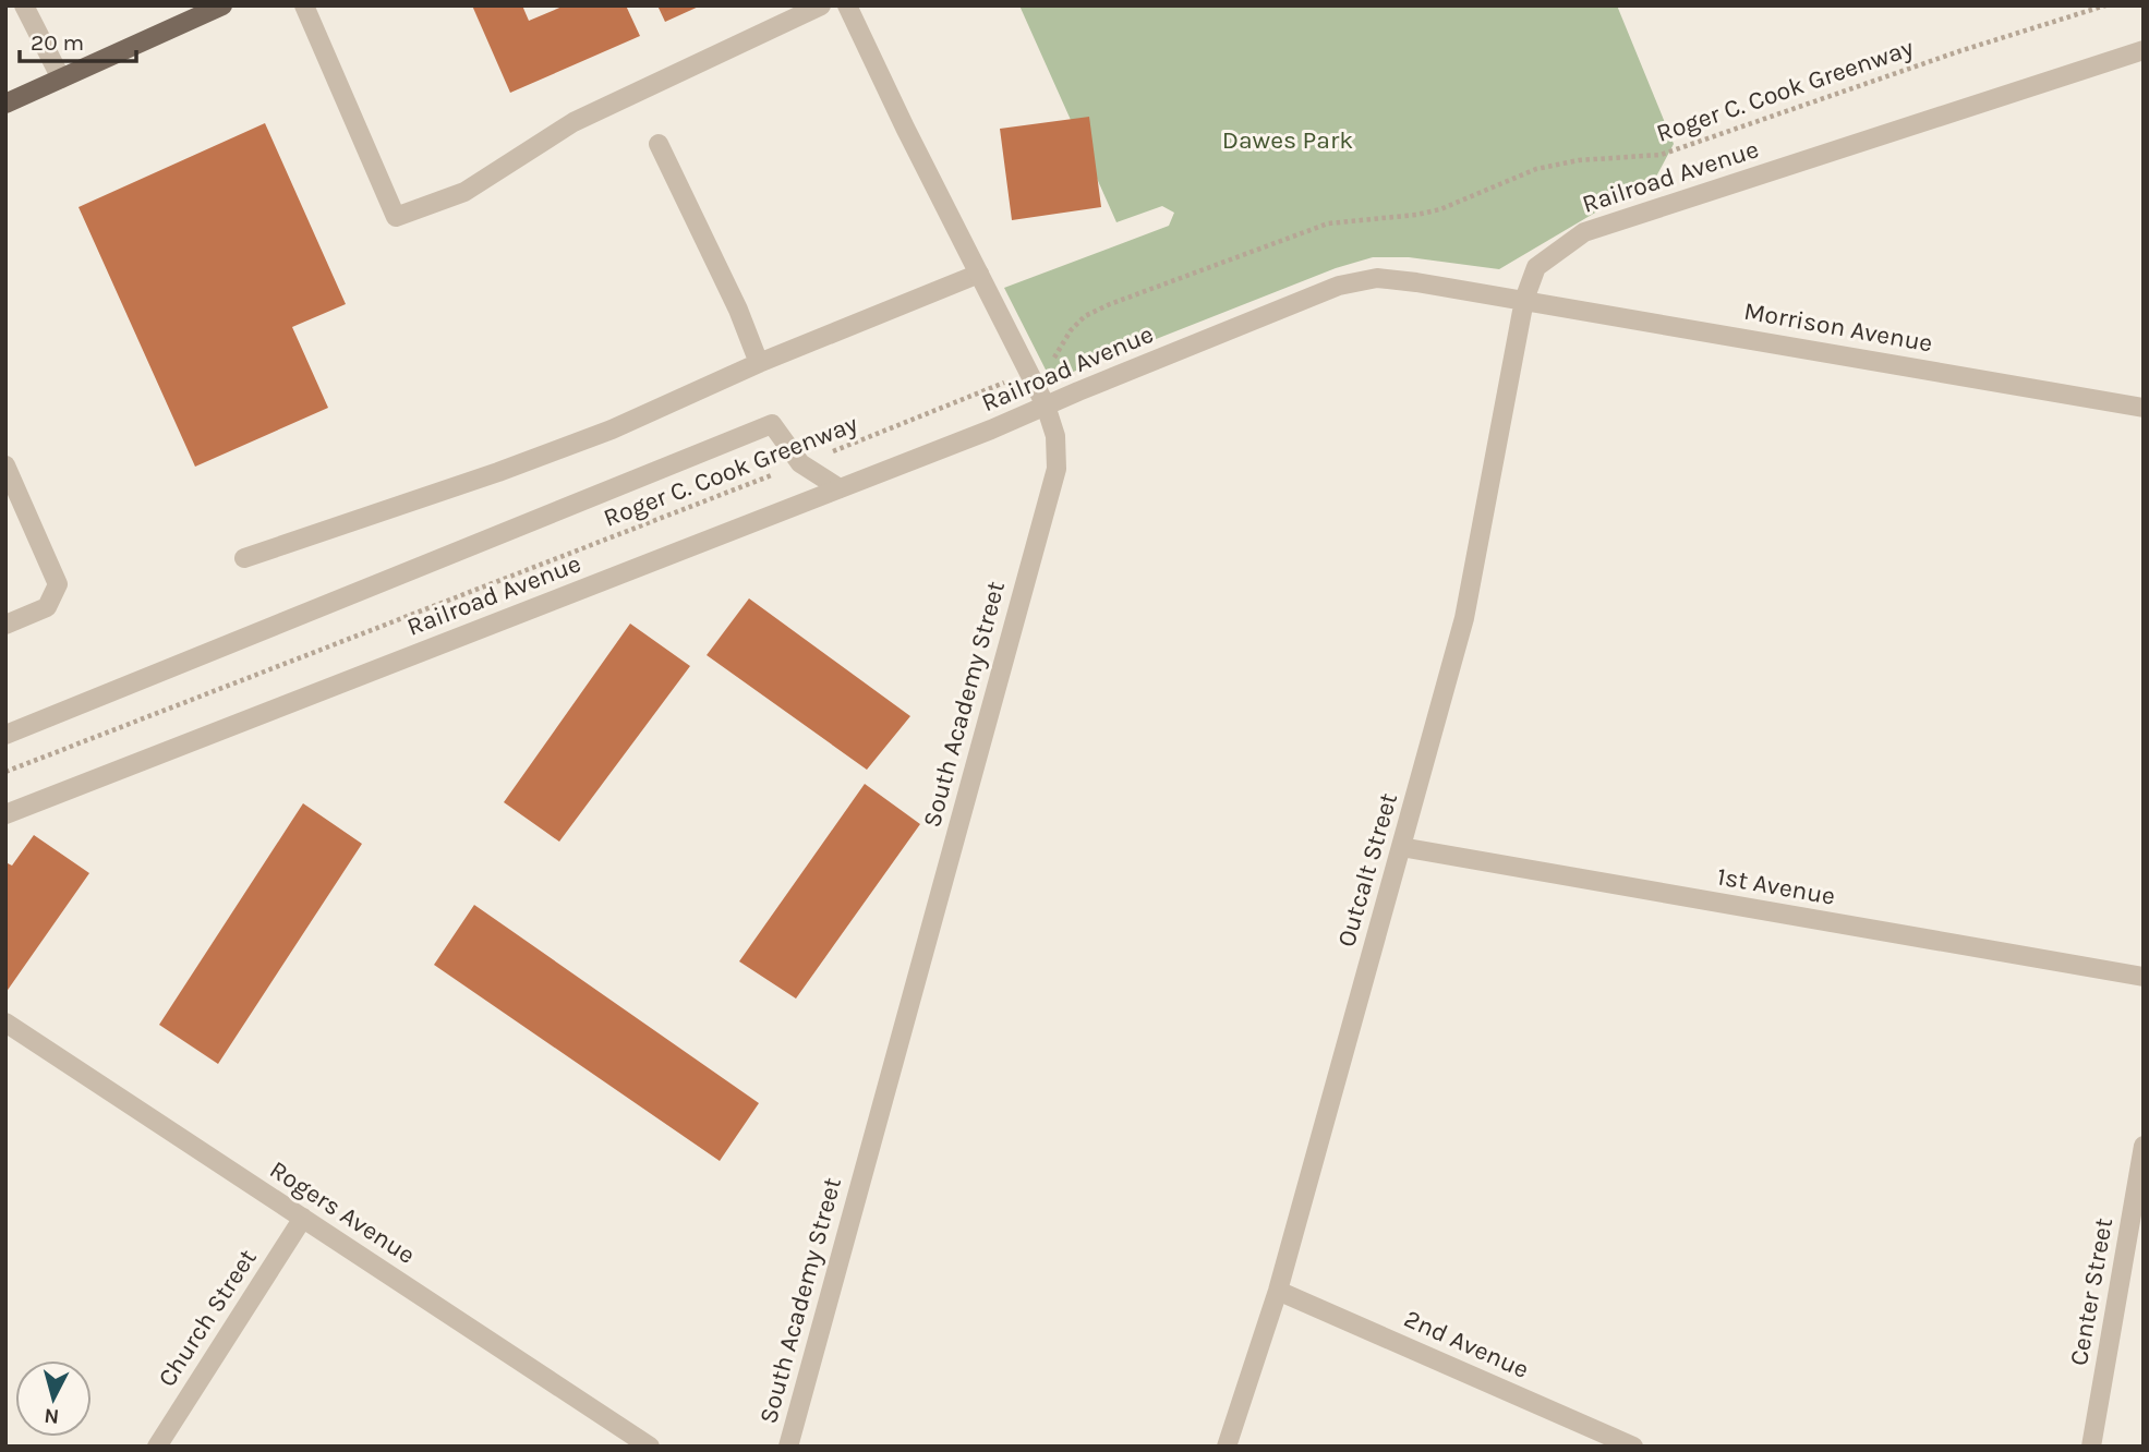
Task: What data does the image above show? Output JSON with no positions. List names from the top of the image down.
{
  "streets": {
    "street": [
      "Railroad Avenue",
      "Morrison Avenue",
      "South Academy Street",
      "Outcalt Street",
      "1st Avenue",
      "Rogers Avenue",
      "Center Street",
      "Church Street",
      "2nd Avenue"
    ],
    "path": ["Roger C. Cook Greenway"]
  },
  "crossings": [
    ["Railroad Avenue", "Morrison Avenue"],
    ["Railroad Avenue", "South Academy Street"],
    ["Railroad Avenue", "Outcalt Street"],
    ["Morrison Avenue", "Outcalt Street"],
    ["Outcalt Street", "1st Avenue"],
    ["Outcalt Street", "2nd Avenue"],
    ["Rogers Avenue", "Church Street"]
  ],
  "parks": ["Dawes Park"],
  "scale_bar": "20 m",
  "north": "bottom"
}
